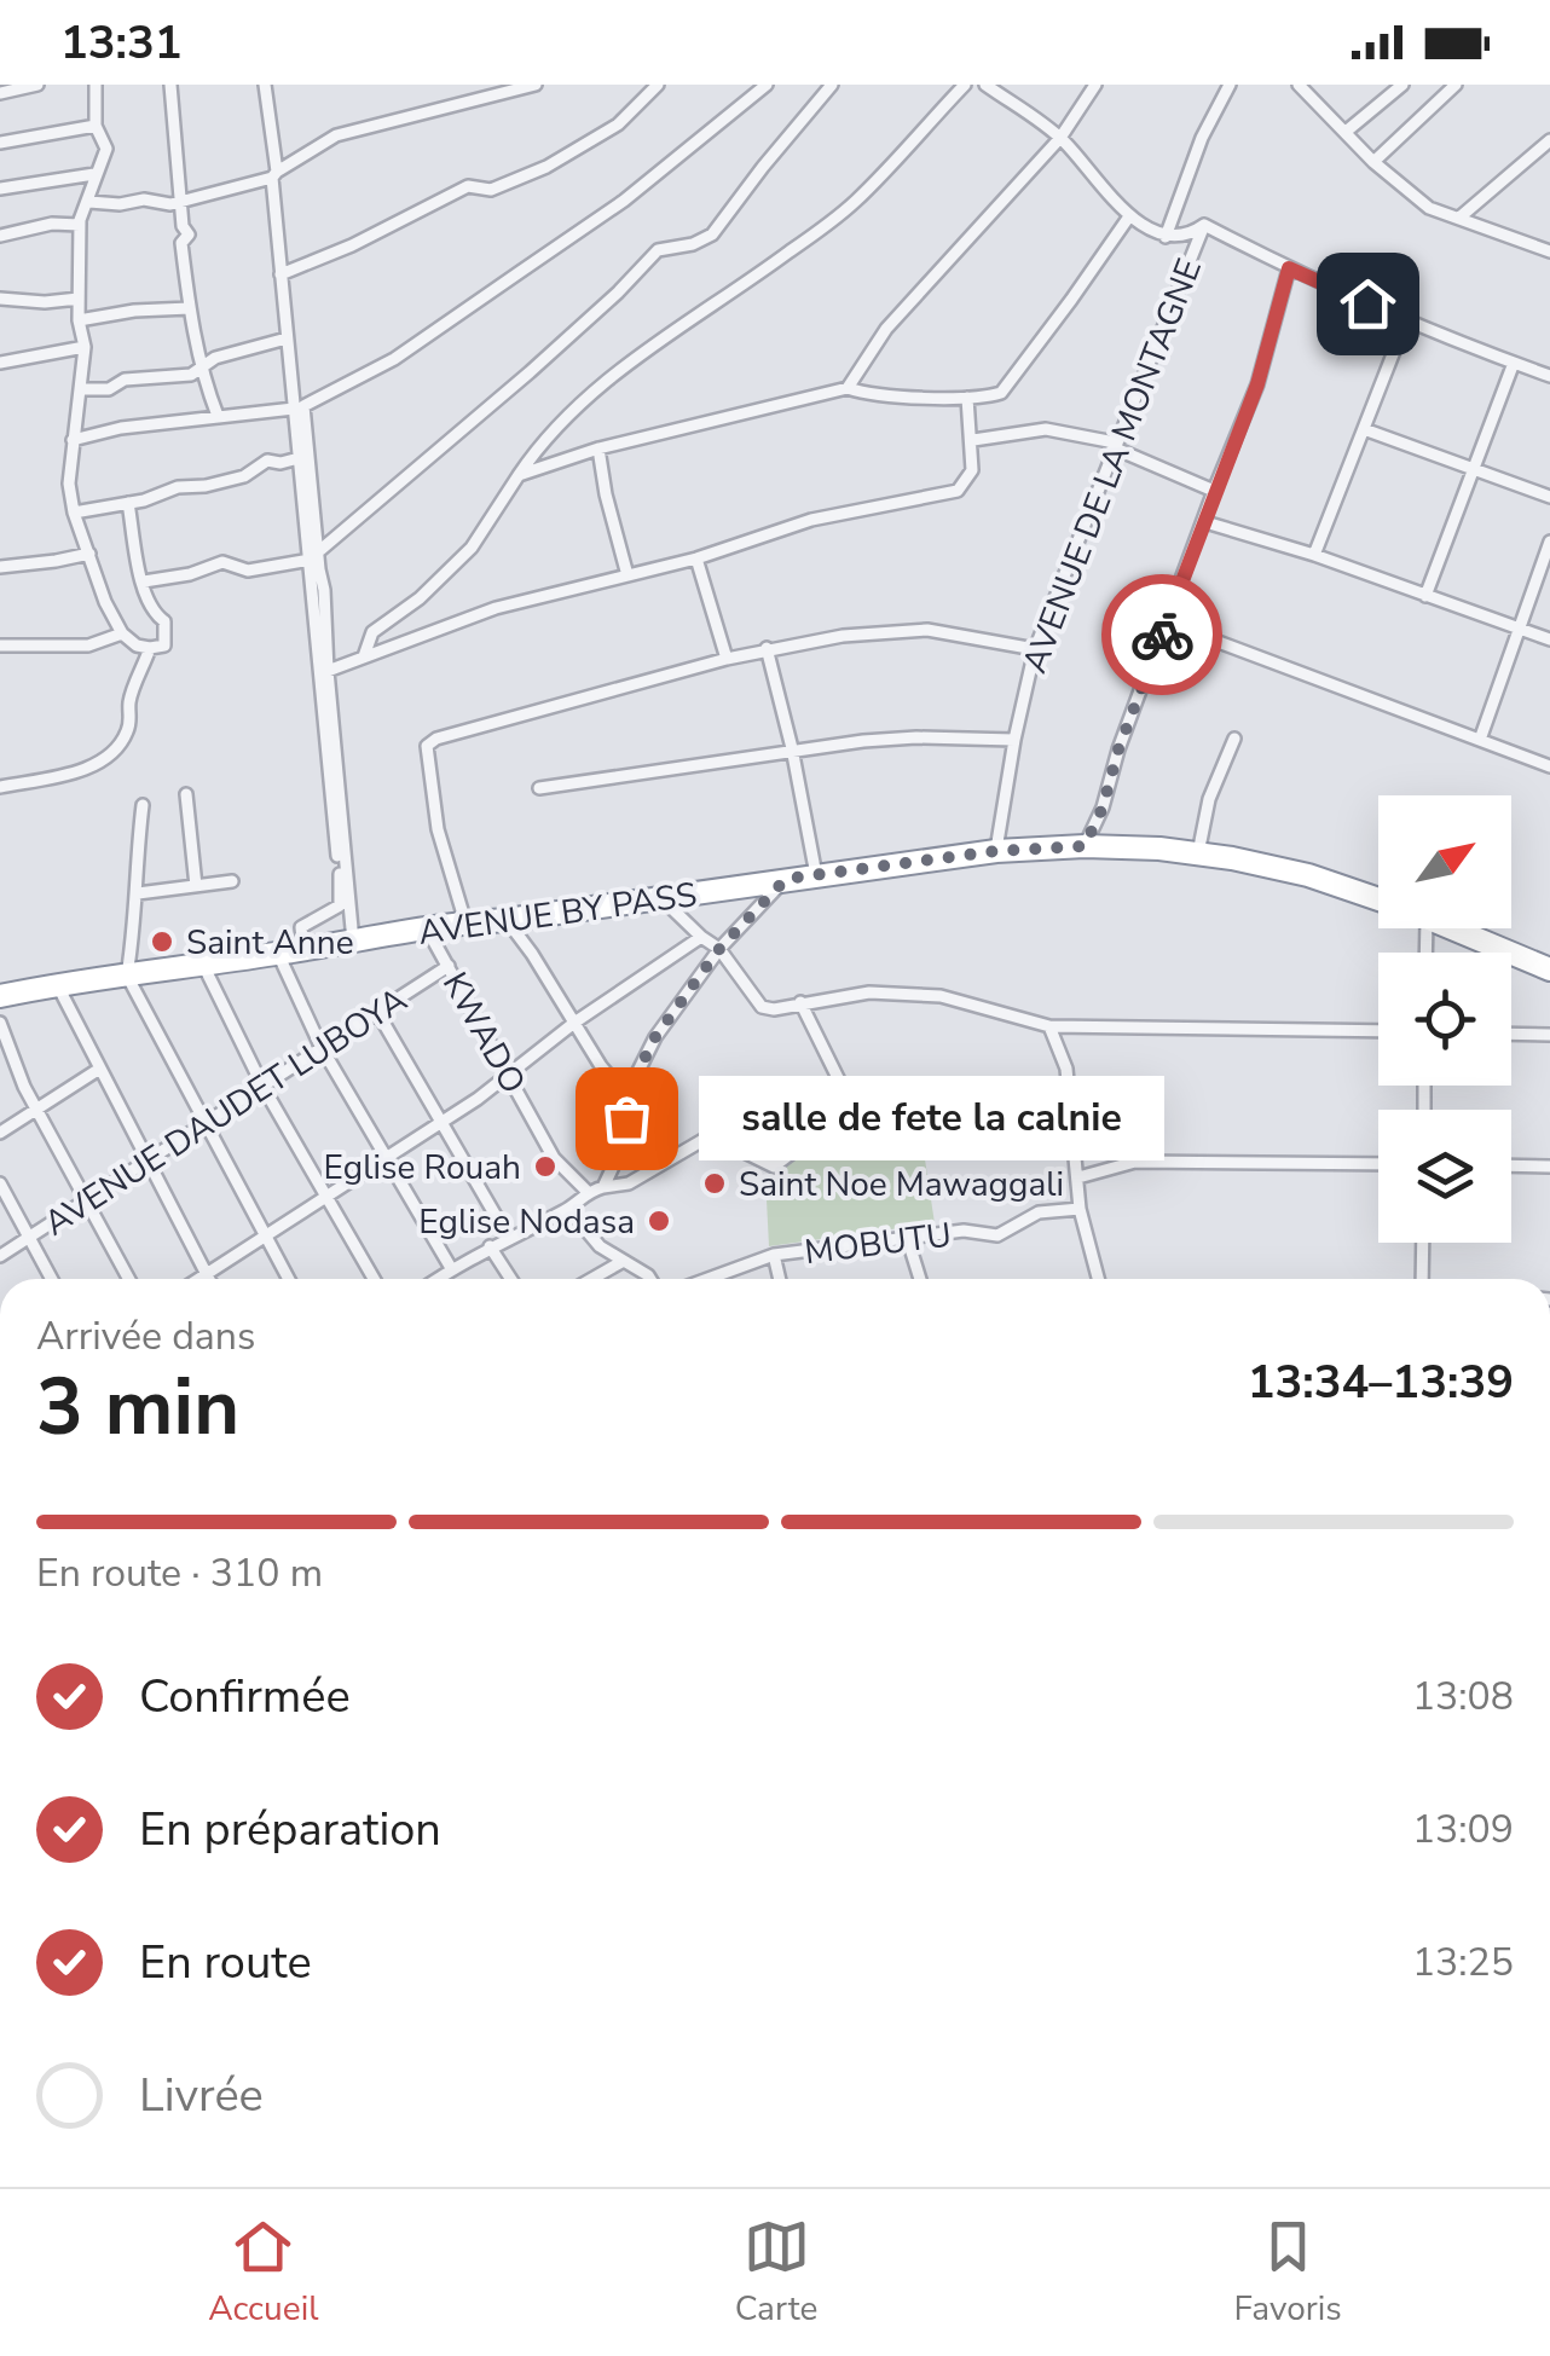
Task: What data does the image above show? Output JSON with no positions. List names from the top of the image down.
{
  "streets": {
    "highway": ["AVENUE BY PASS"],
    "street": [
      "AVENUE DE LA MONTAGNE",
      "KWADO",
      "AVENUE DAUDET LUBOYA",
      "MOBUTU"
    ]
  },
  "crossings": [
    ["AVENUE DE LA MONTAGNE", "AVENUE BY PASS"],
    ["AVENUE BY PASS", "KWADO"],
    ["KWADO", "AVENUE DAUDET LUBOYA"]
  ],
  "places": [
    "Saint Anne",
    "salle de fete la calnie",
    "Eglise Rouah",
    "Saint Noe Mawaggali",
    "Eglise Nodasa"
  ],
  "north": "top right",
  "page": {
    "status": "13:31",
    "bubble": "salle de fete la calnie",
    "heading": ["3 min", "Arrivée dans", "13:34–13:39"],
    "bar": "En route · 310 m",
    "list": [
      ["Confirmée", "13:08"],
      ["En préparation", "13:09"],
      ["En route", "13:25"],
      "Livrée"
    ],
    "tabs": ["Accueil", "Carte", "Favoris"]
  }
}
